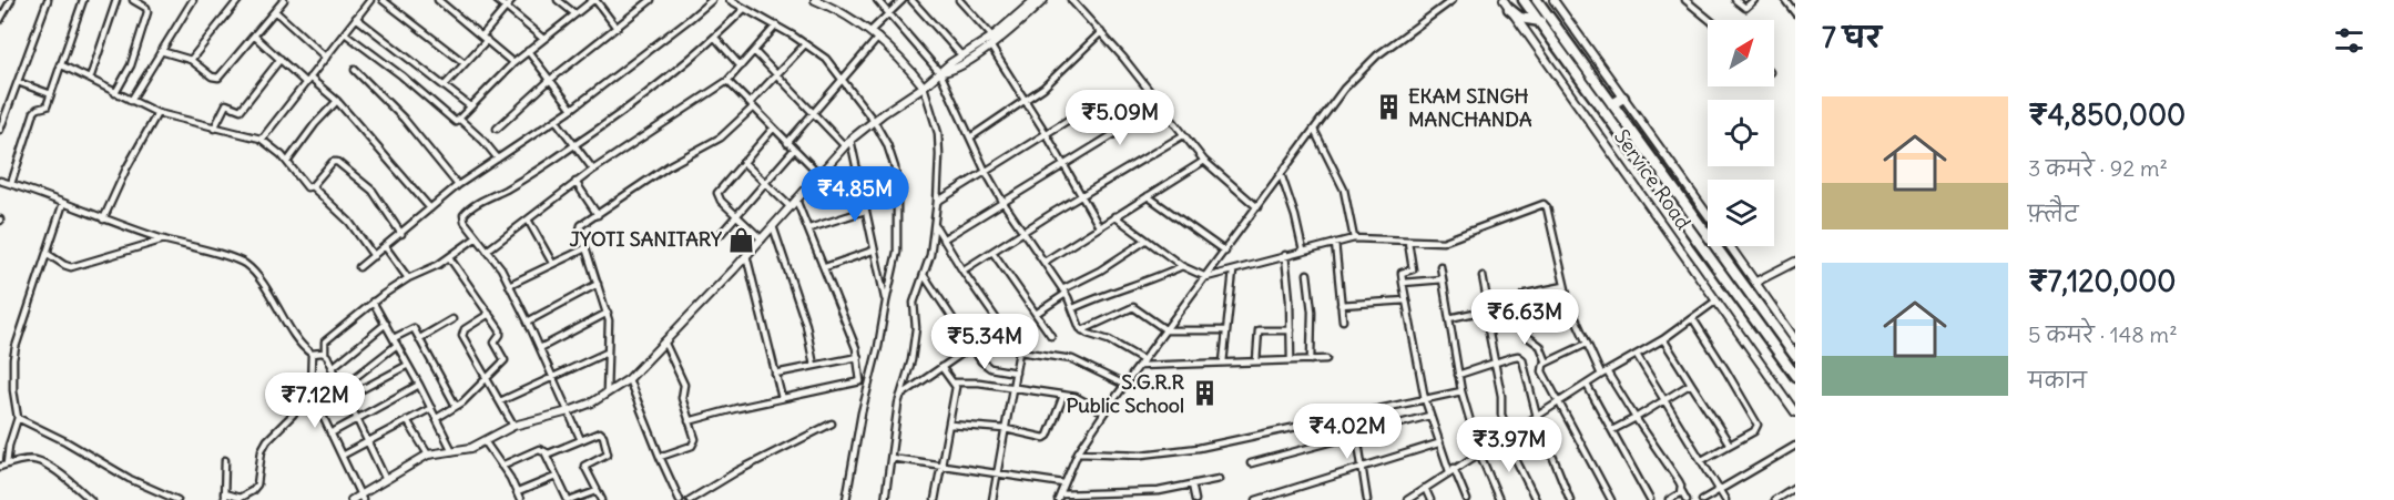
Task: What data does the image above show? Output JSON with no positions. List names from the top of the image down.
{
  "streets": {
    "street": ["Service Road"]
  },
  "places": {
    "building": ["EKAM SINGH MANCHANDA", "S.G.R.R Public School"],
    "shop": ["JYOTI SANITARY"]
  },
  "north": "top right",
  "page": {
    "heading": "7 घर",
    "list": [
      {
        "name": "₹4,850,000",
        "note": "3 कमरे · 92 m² · फ़्लैट"
      },
      {
        "name": "₹7,120,000",
        "note": "5 कमरे · 148 m² · मकान"
      }
    ],
    "price": [
      "₹5.09M",
      "₹4.85M",
      "₹6.63M",
      "₹5.34M",
      "₹7.12M",
      "₹4.02M",
      "₹3.97M"
    ]
  }
}
